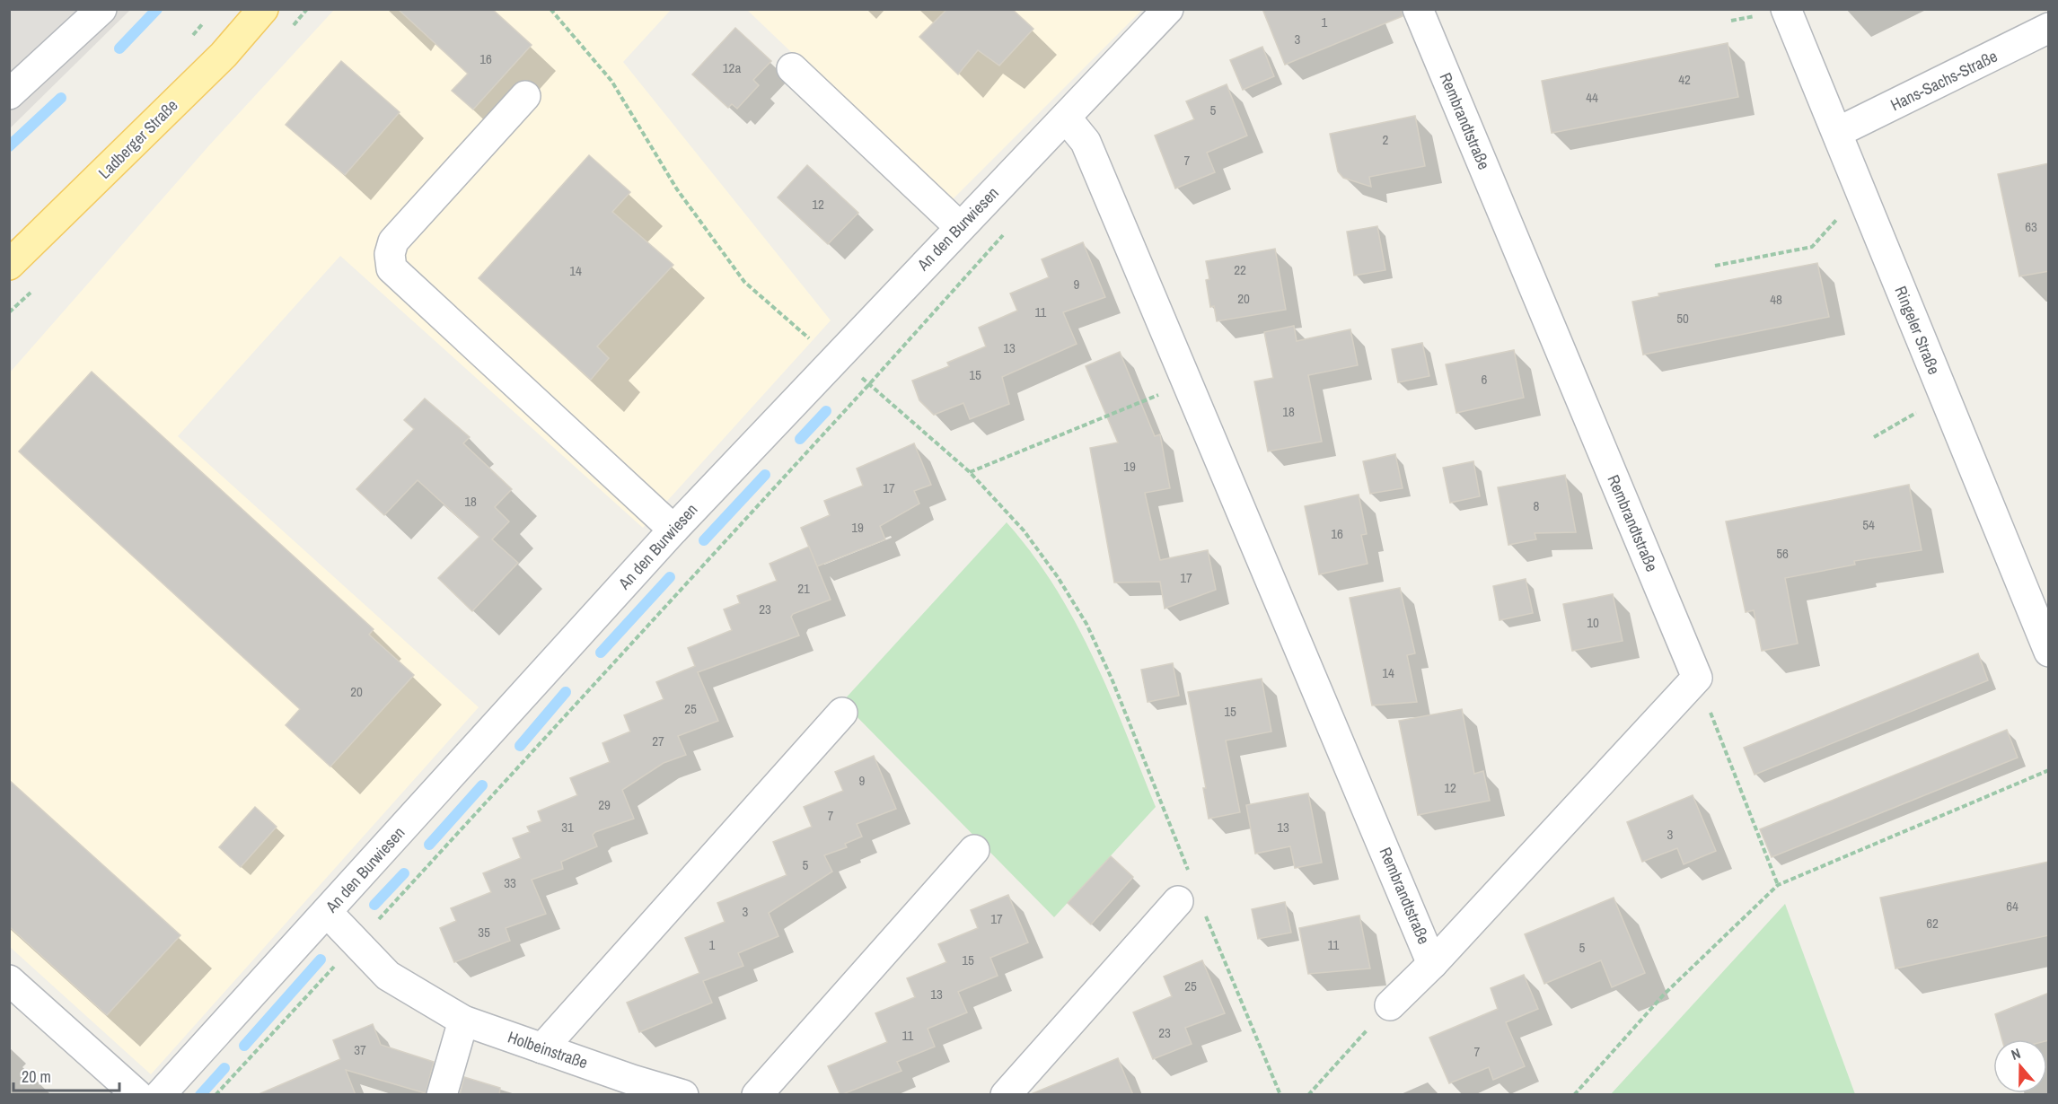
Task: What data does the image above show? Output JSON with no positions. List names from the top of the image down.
{
  "streets": {
    "main road": ["Ladberger Straße"],
    "street": [
      "Hans-Sachs-Straße",
      "Rembrandtstraße",
      "An den Burwiesen",
      "Ringeler Straße",
      "Holbeinstraße"
    ]
  },
  "crossings": [
    ["Hans-Sachs-Straße", "Ringeler Straße"],
    ["Rembrandtstraße", "An den Burwiesen"],
    ["An den Burwiesen", "Holbeinstraße"]
  ],
  "house_numbers": [
    "1",
    "3",
    "16",
    "12a",
    "42",
    "44",
    "5",
    "2",
    "7",
    "12",
    "63",
    "22",
    "14",
    "9",
    "20",
    "48",
    "11",
    "50",
    "13",
    "15",
    "6",
    "18",
    "19",
    "17",
    "18",
    "8",
    "54",
    "19",
    "16",
    "56",
    "17",
    "21",
    "23",
    "10",
    "14",
    "20",
    "25",
    "15",
    "27",
    "9",
    "12",
    "29",
    "7",
    "31",
    "13",
    "3",
    "5",
    "33",
    "64",
    "3",
    "17",
    "62",
    "35",
    "1",
    "11",
    "5",
    "15",
    "25",
    "13",
    "23",
    "11",
    "37",
    "7"
  ],
  "scale_bar": "20 m",
  "north": "top"
}
